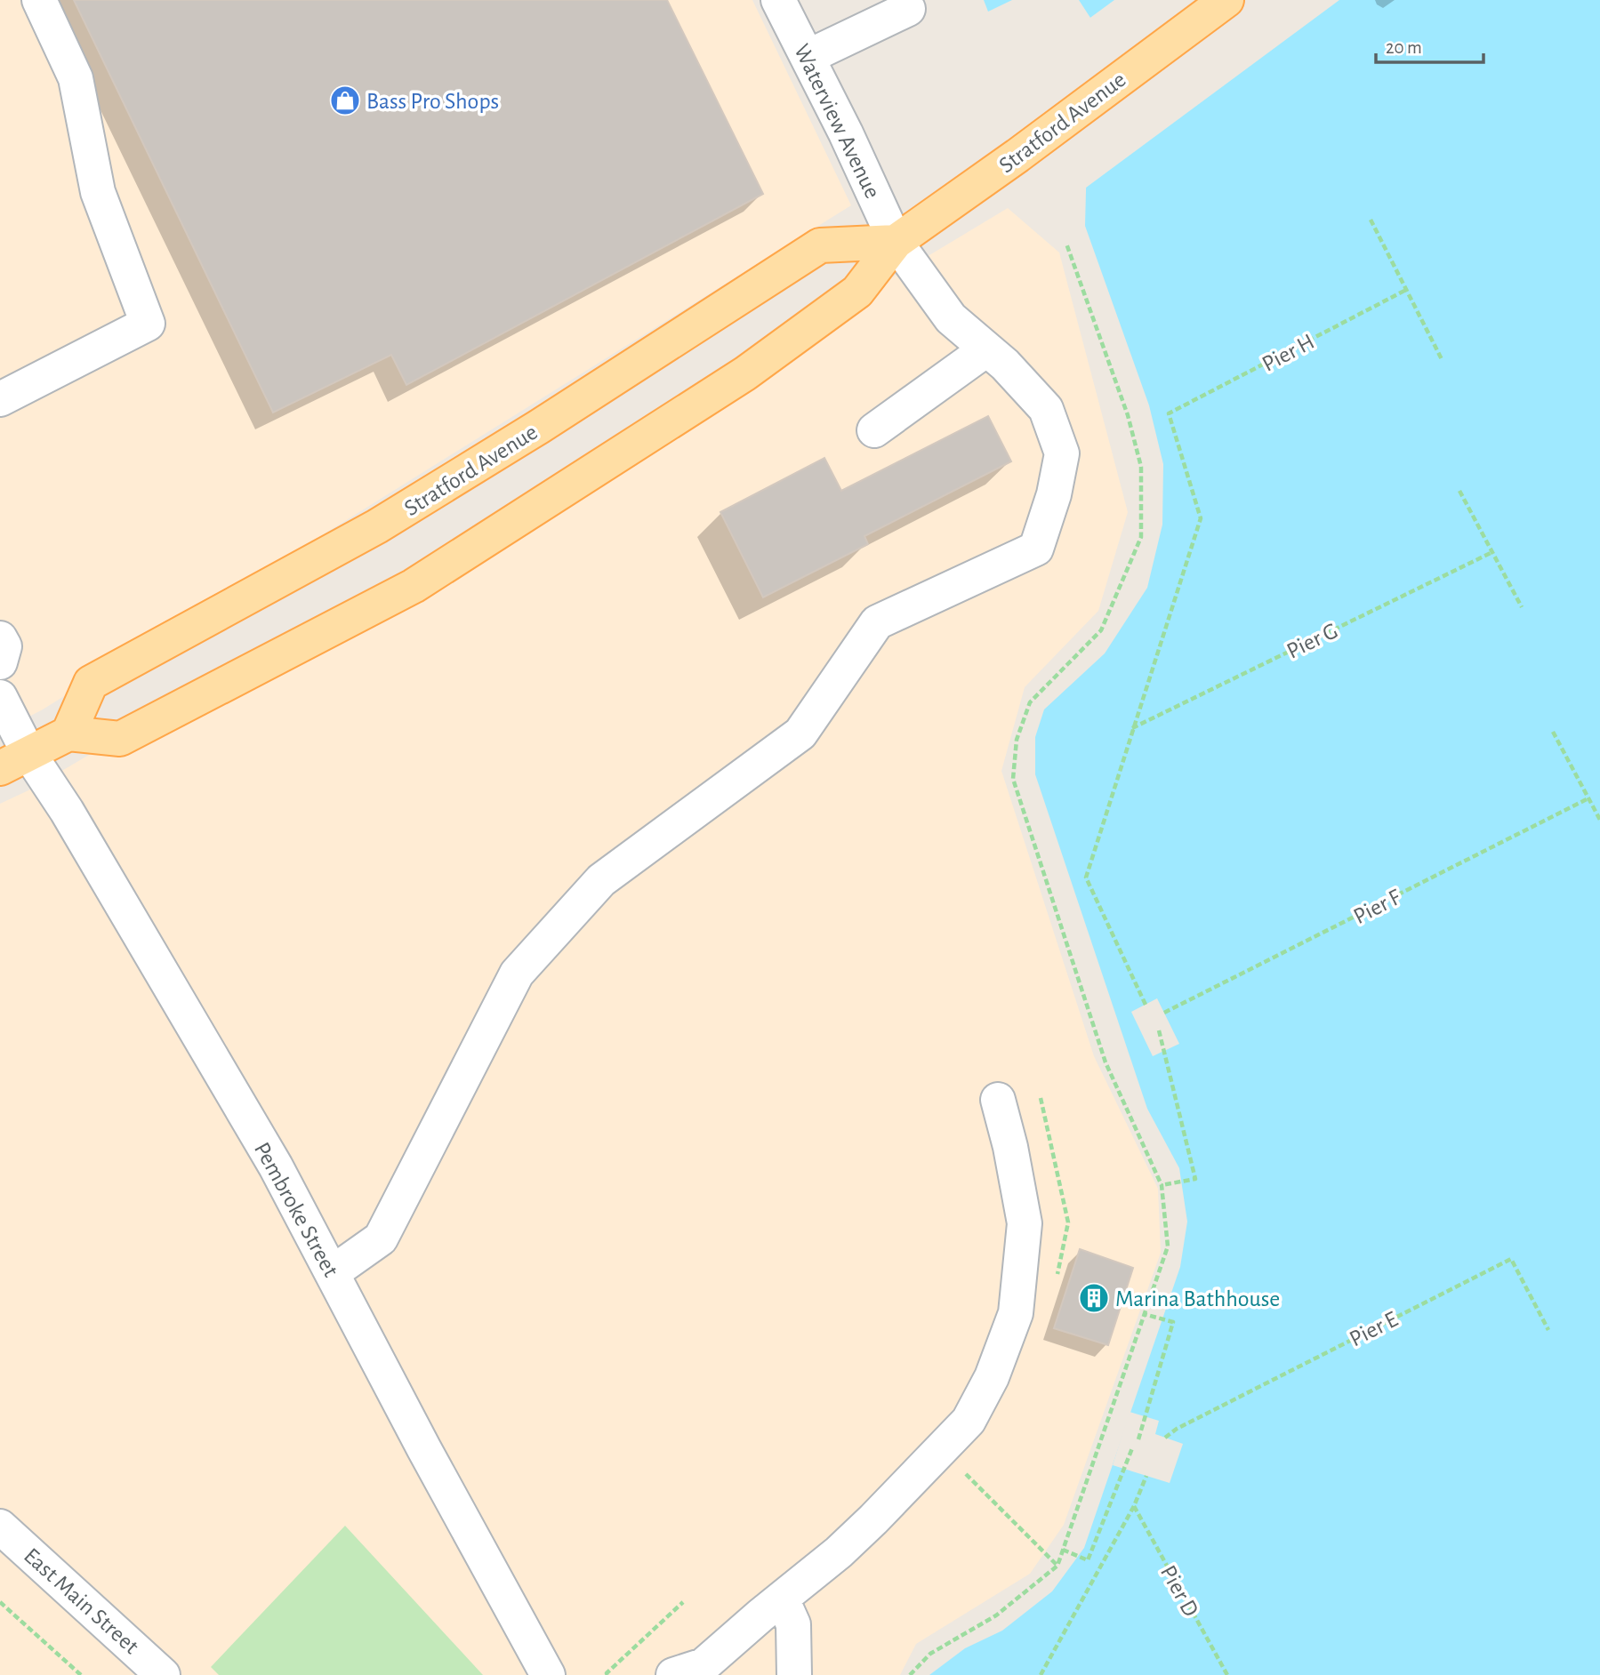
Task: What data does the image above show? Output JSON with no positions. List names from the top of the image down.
{
  "streets": {
    "main road": ["Stratford Avenue"],
    "street": ["Waterview Avenue", "Pembroke Street", "East Main Street"],
    "path": [
      "Pier H",
      "Pier G",
      "Pier F",
      "Pier E",
      "Pier D"
    ]
  },
  "crossings": [
    ["Waterview Avenue", "Stratford Avenue"],
    ["Waterview Avenue", "Pembroke Street"],
    ["Pier H", "Pier G"]
  ],
  "places": {
    "shop": ["Bass Pro Shops"],
    "building": ["Marina Bathhouse"]
  },
  "scale_bar": "20 m"
}
